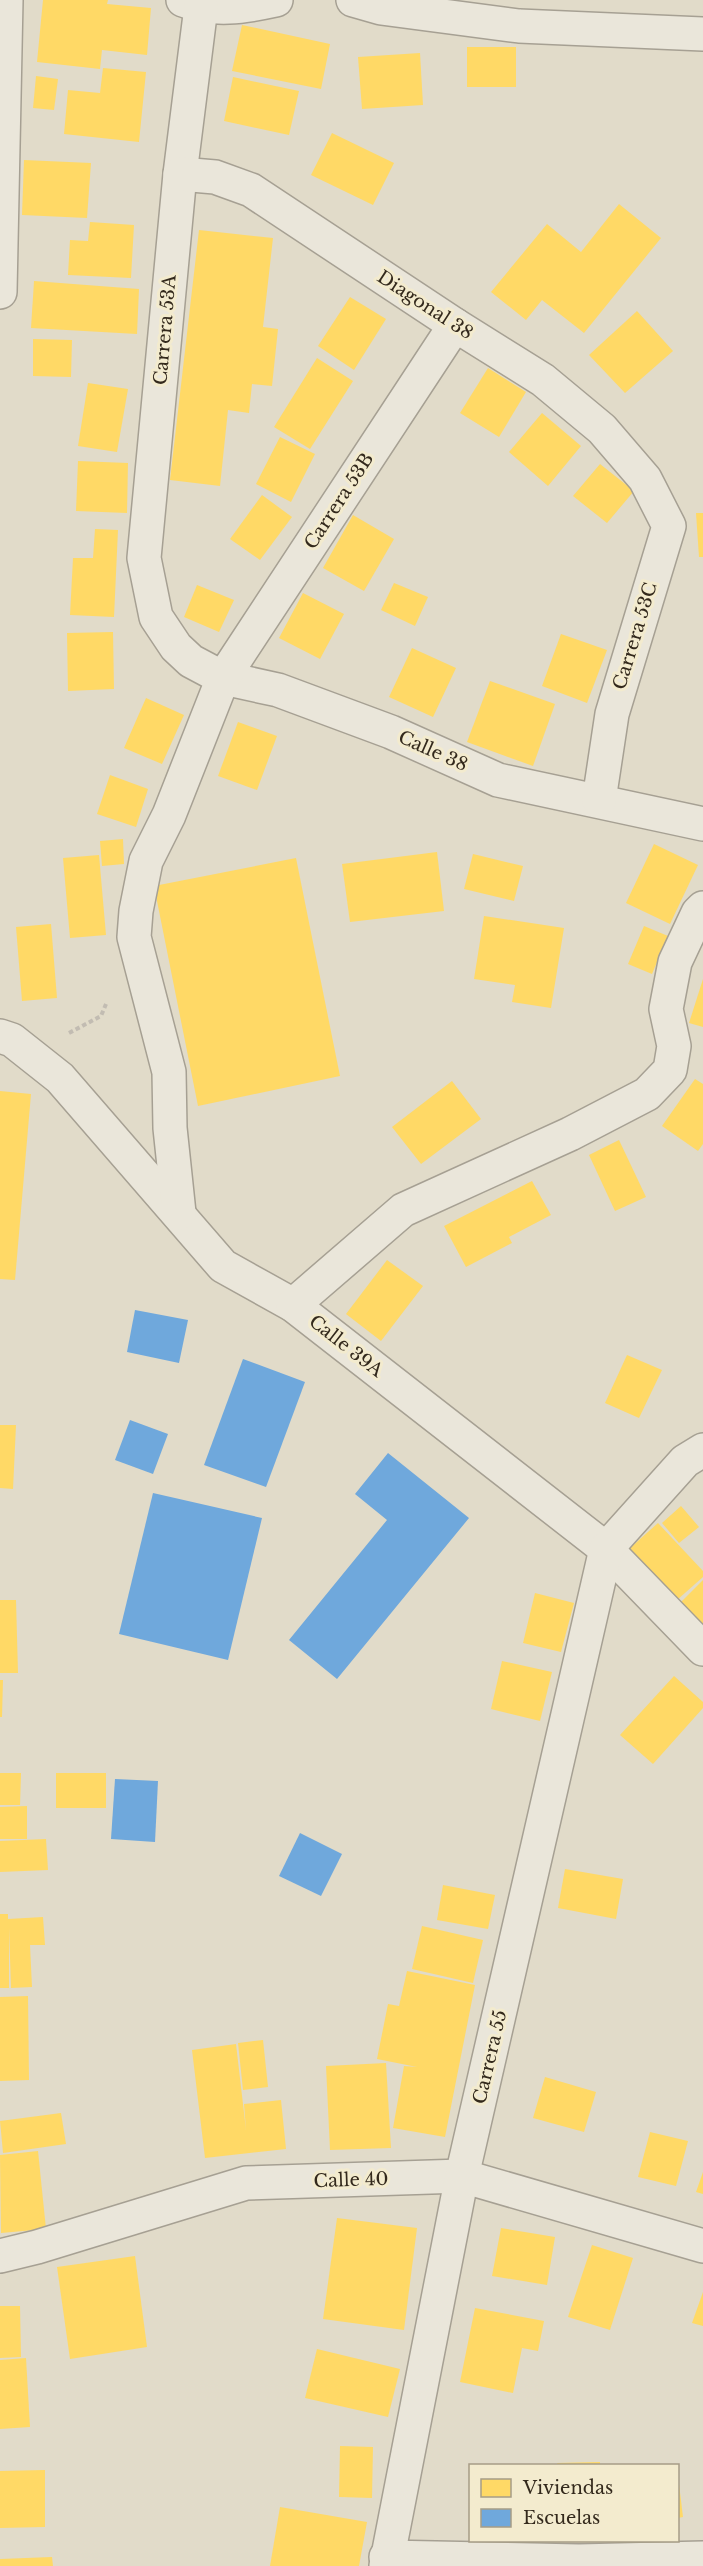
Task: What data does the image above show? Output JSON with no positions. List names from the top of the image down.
{
  "streets": {
    "street": [
      "Diagonal 38",
      "Carrera 53A",
      "Carrera 53B",
      "Carrera 53C",
      "Calle 38",
      "Calle 39A",
      "Carrera 55",
      "Calle 40"
    ]
  },
  "crossings": [
    ["Diagonal 38", "Carrera 53A"],
    ["Diagonal 38", "Carrera 53B"],
    ["Diagonal 38", "Carrera 53C"],
    ["Carrera 53A", "Calle 38"],
    ["Carrera 53B", "Calle 38"],
    ["Carrera 53B", "Calle 39A"],
    ["Carrera 53C", "Calle 38"],
    ["Calle 39A", "Carrera 55"],
    ["Carrera 55", "Calle 40"]
  ],
  "legend": ["Viviendas", "Escuelas"]
}
